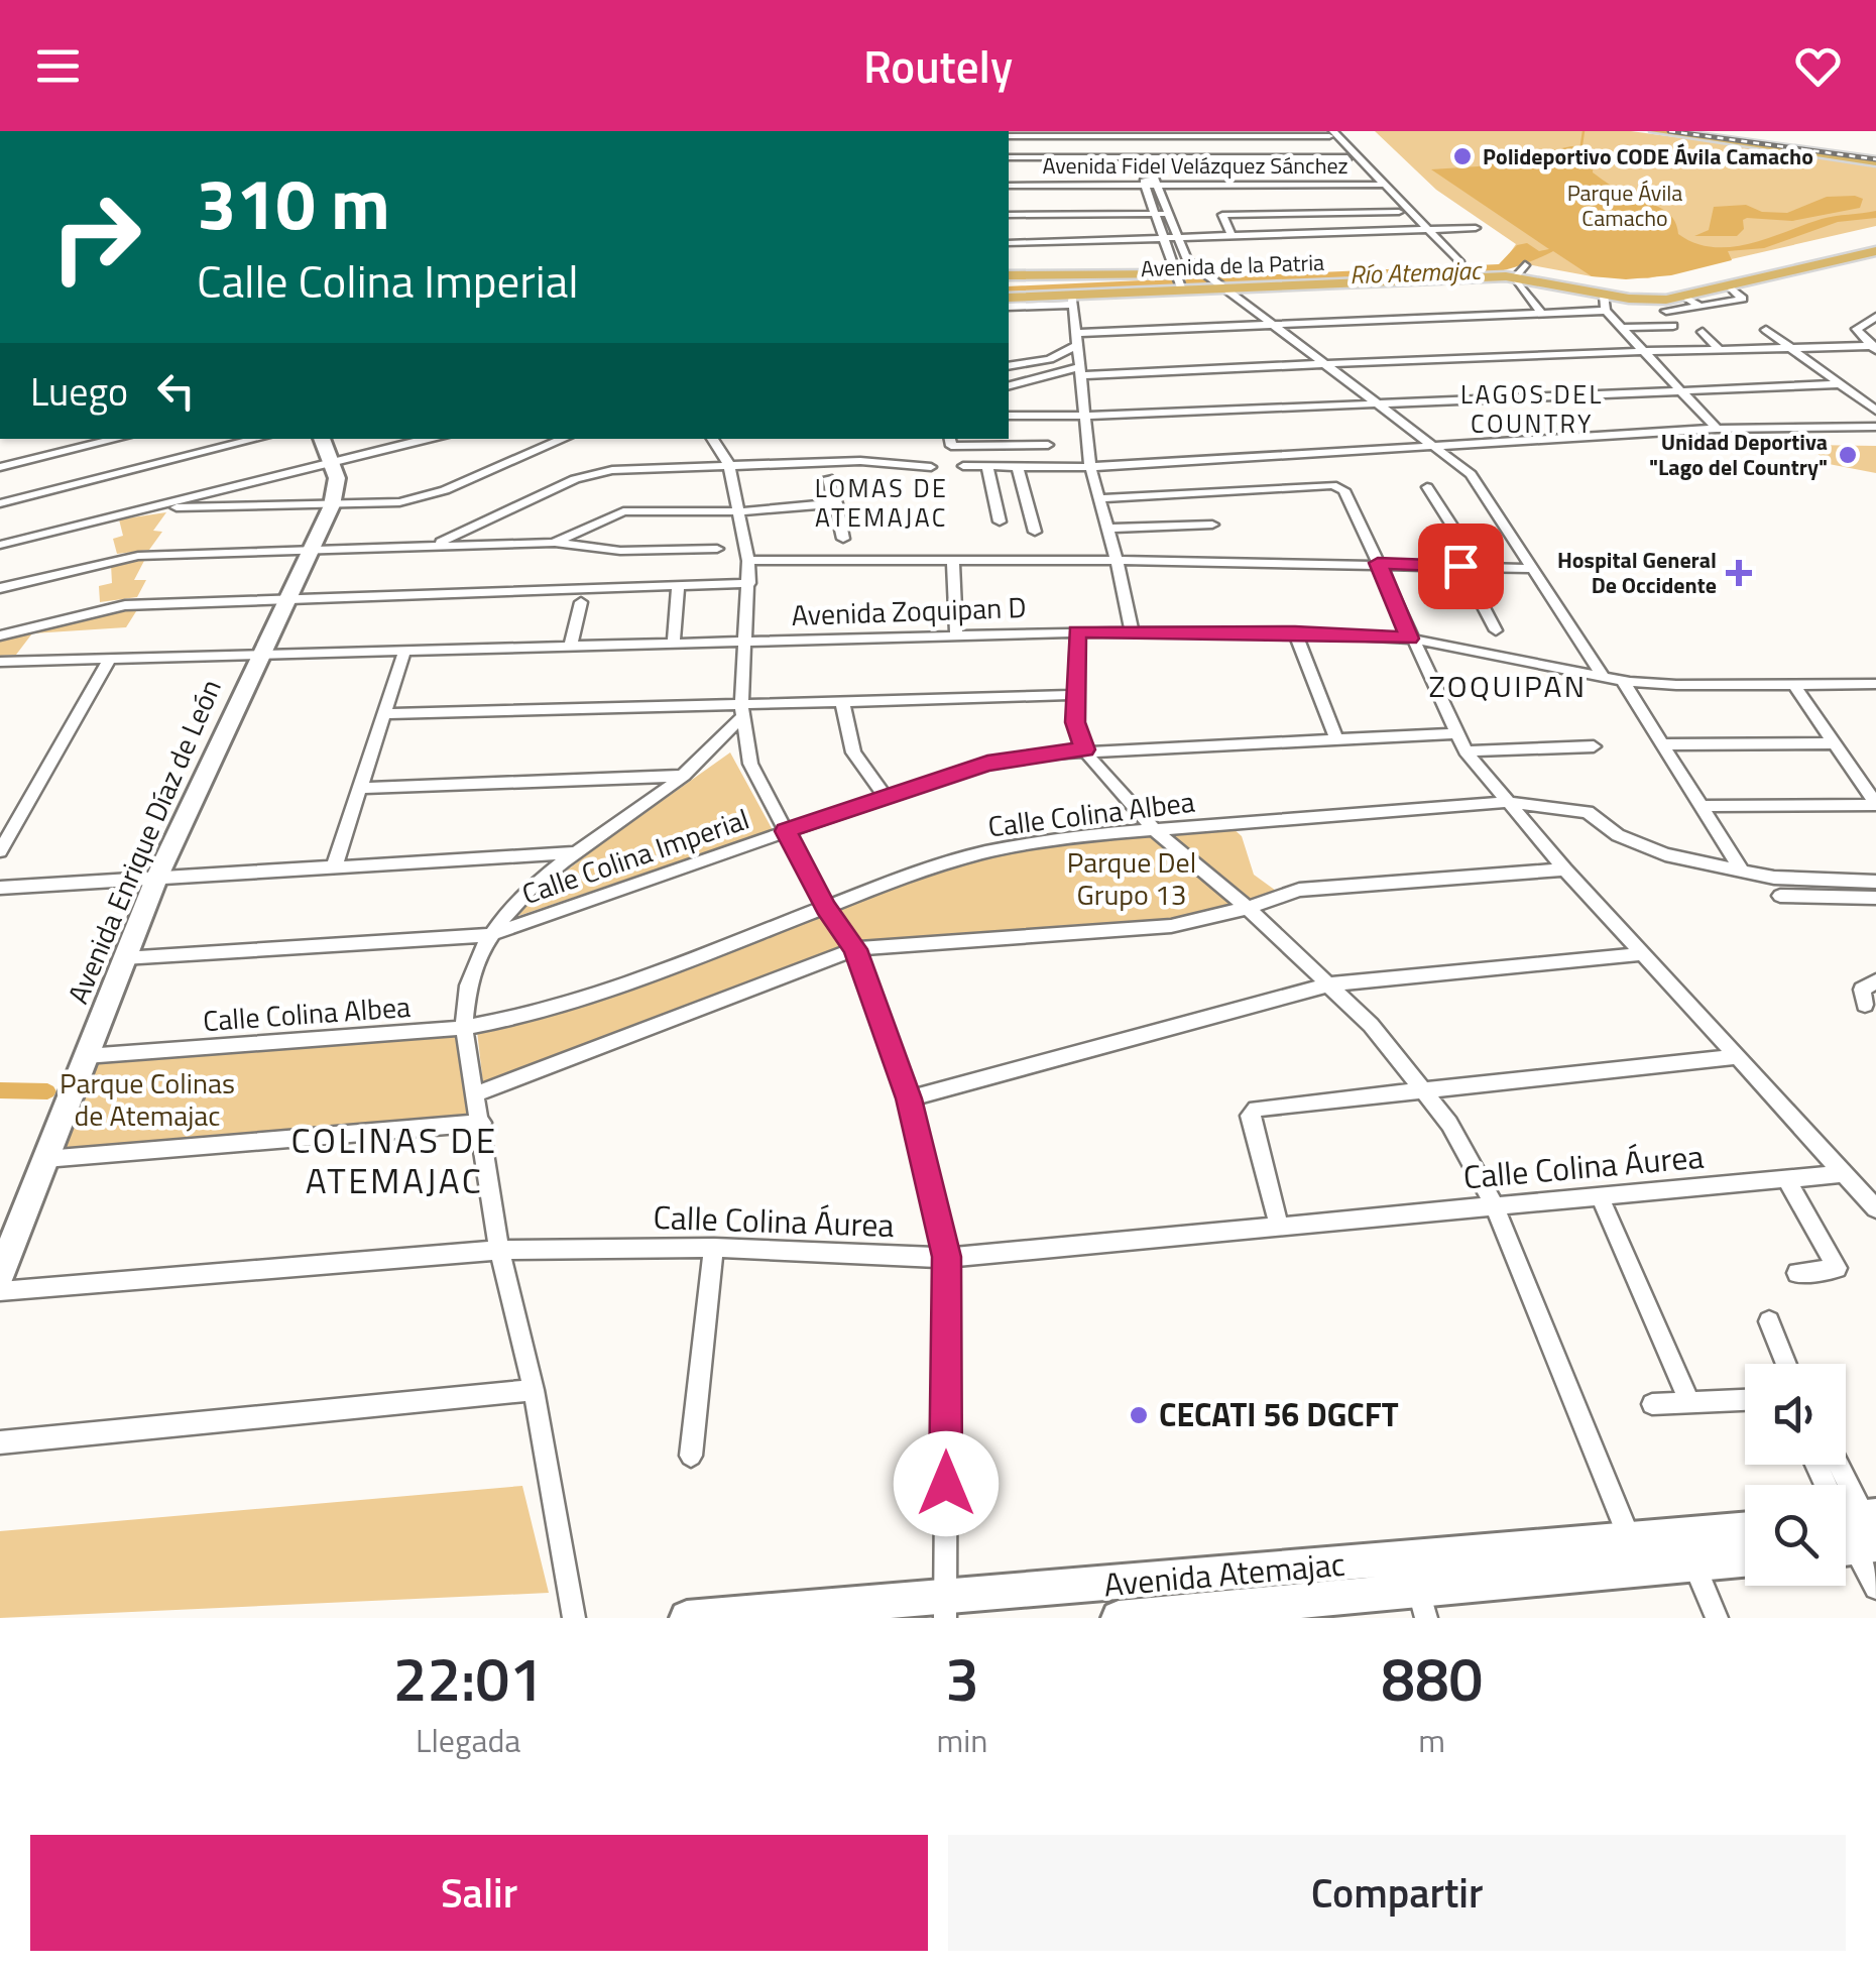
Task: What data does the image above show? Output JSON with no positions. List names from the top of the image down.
{
  "streets": {
    "main road": ["Avenida de la Patria", "Avenida Enrique Díaz de León", "Avenida Atemajac"],
    "street": [
      "Avenida Fidel Velázquez Sánchez",
      "Avenida Zoquipan D",
      "Calle Colina Albea",
      "Calle Colina Imperial",
      "Calle Colina Áurea"
    ]
  },
  "crossings": [
    ["Avenida Zoquipan D", "Avenida Enrique Díaz de León"],
    ["Calle Colina Albea", "Avenida Enrique Díaz de León"],
    ["Avenida Enrique Díaz de León", "Calle Colina Imperial"]
  ],
  "districts": [
    "LAGOS DEL COUNTRY",
    "LOMAS DE ATEMAJAC",
    "ZOQUIPAN",
    "COLINAS DE ATEMAJAC"
  ],
  "water": ["Río Atemajac"],
  "parks": ["Parque Ávila Camacho", "Parque Del Grupo 13", "Parque Colinas de Atemajac"],
  "places": {
    "other": ["Polideportivo CODE Ávila Camacho", "Unidad Deportiva \"Lago del Country\"", "CECATI 56 DGCFT"],
    "health": ["Hospital General De Occidente"]
  },
  "page": {
    "header": "Routely",
    "turn": ["310 m", "Calle Colina Imperial"],
    "then": "Luego",
    "eta": [
      "22:01",
      "Llegada",
      "3",
      "min",
      "880",
      "m"
    ],
    "buttons": ["Salir", "Compartir"]
  }
}
